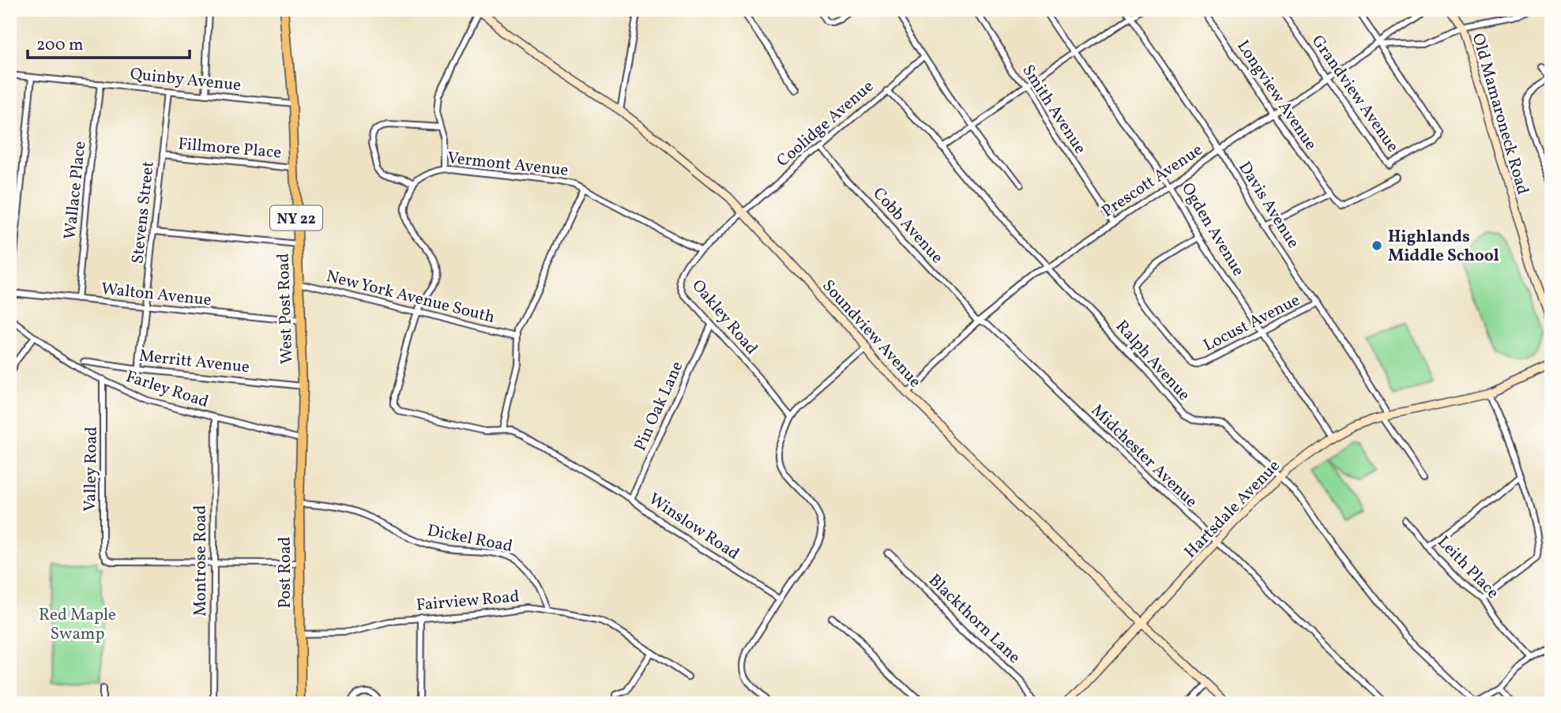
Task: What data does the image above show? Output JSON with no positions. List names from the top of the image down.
{
  "streets": {
    "main road": ["NY 22", "West Post Road", "Post Road"],
    "street": [
      "Quinby Avenue",
      "Grandview Avenue",
      "Longview Avenue",
      "Smith Avenue",
      "Old Mamaroneck Road",
      "Coolidge Avenue",
      "Fillmore Place",
      "Vermont Avenue",
      "Prescott Avenue",
      "Wallace Place",
      "Davis Avenue",
      "Stevens Street",
      "Cobb Avenue",
      "Ogden Avenue",
      "Walton Avenue",
      "New York Avenue South",
      "Oakley Road",
      "Locust Avenue",
      "Soundview Avenue",
      "Ralph Avenue",
      "Merritt Avenue",
      "Farley Road",
      "Pin Oak Lane",
      "Midchester Avenue",
      "Valley Road",
      "Hartsdale Avenue",
      "Winslow Road",
      "Dickel Road",
      "Montrose Road",
      "Leith Place",
      "Fairview Road",
      "Blackthorn Lane"
    ]
  },
  "crossings": [
    ["Quinby Avenue", "Wallace Place"],
    ["Quinby Avenue", "Stevens Street"],
    ["Quinby Avenue", "West Post Road"],
    ["Grandview Avenue", "Prescott Avenue"],
    ["Longview Avenue", "Prescott Avenue"],
    ["Smith Avenue", "Prescott Avenue"],
    ["Coolidge Avenue", "Cobb Avenue"],
    ["Coolidge Avenue", "Oakley Road"],
    ["Coolidge Avenue", "Soundview Avenue"],
    ["Coolidge Avenue", "Ralph Avenue"],
    ["Fillmore Place", "Stevens Street"],
    ["Fillmore Place", "West Post Road"],
    ["Vermont Avenue", "New York Avenue South"],
    ["Vermont Avenue", "Oakley Road"],
    ["Prescott Avenue", "Davis Avenue"],
    ["Prescott Avenue", "Cobb Avenue"],
    ["Prescott Avenue", "Ogden Avenue"],
    ["Prescott Avenue", "Soundview Avenue"],
    ["Prescott Avenue", "Ralph Avenue"],
    ["Prescott Avenue", "Midchester Avenue"],
    ["Wallace Place", "Walton Avenue"],
    ["Davis Avenue", "Locust Avenue"],
    ["Davis Avenue", "Hartsdale Avenue"],
    ["Stevens Street", "Walton Avenue"],
    ["Stevens Street", "Merritt Avenue"],
    ["Cobb Avenue", "Midchester Avenue"],
    ["Ogden Avenue", "Locust Avenue"],
    ["Ogden Avenue", "Hartsdale Avenue"],
    ["Walton Avenue", "West Post Road"],
    ["New York Avenue South", "West Post Road"],
    ["New York Avenue South", "Winslow Road"],
    ["West Post Road", "Merritt Avenue"],
    ["West Post Road", "Farley Road"],
    ["West Post Road", "Post Road"],
    ["Oakley Road", "Soundview Avenue"],
    ["Oakley Road", "Pin Oak Lane"],
    ["Soundview Avenue", "Hartsdale Avenue"],
    ["Ralph Avenue", "Hartsdale Avenue"],
    ["Farley Road", "Valley Road"],
    ["Farley Road", "Montrose Road"],
    ["Farley Road", "Post Road"],
    ["Pin Oak Lane", "Winslow Road"],
    ["Midchester Avenue", "Hartsdale Avenue"],
    ["Valley Road", "Montrose Road"],
    ["Dickel Road", "Post Road"],
    ["Dickel Road", "Fairview Road"],
    ["Post Road", "Fairview Road"]
  ],
  "parks": ["Red Maple Swamp"],
  "places": ["Highlands Middle School"],
  "scale_bar": "200 m"
}
